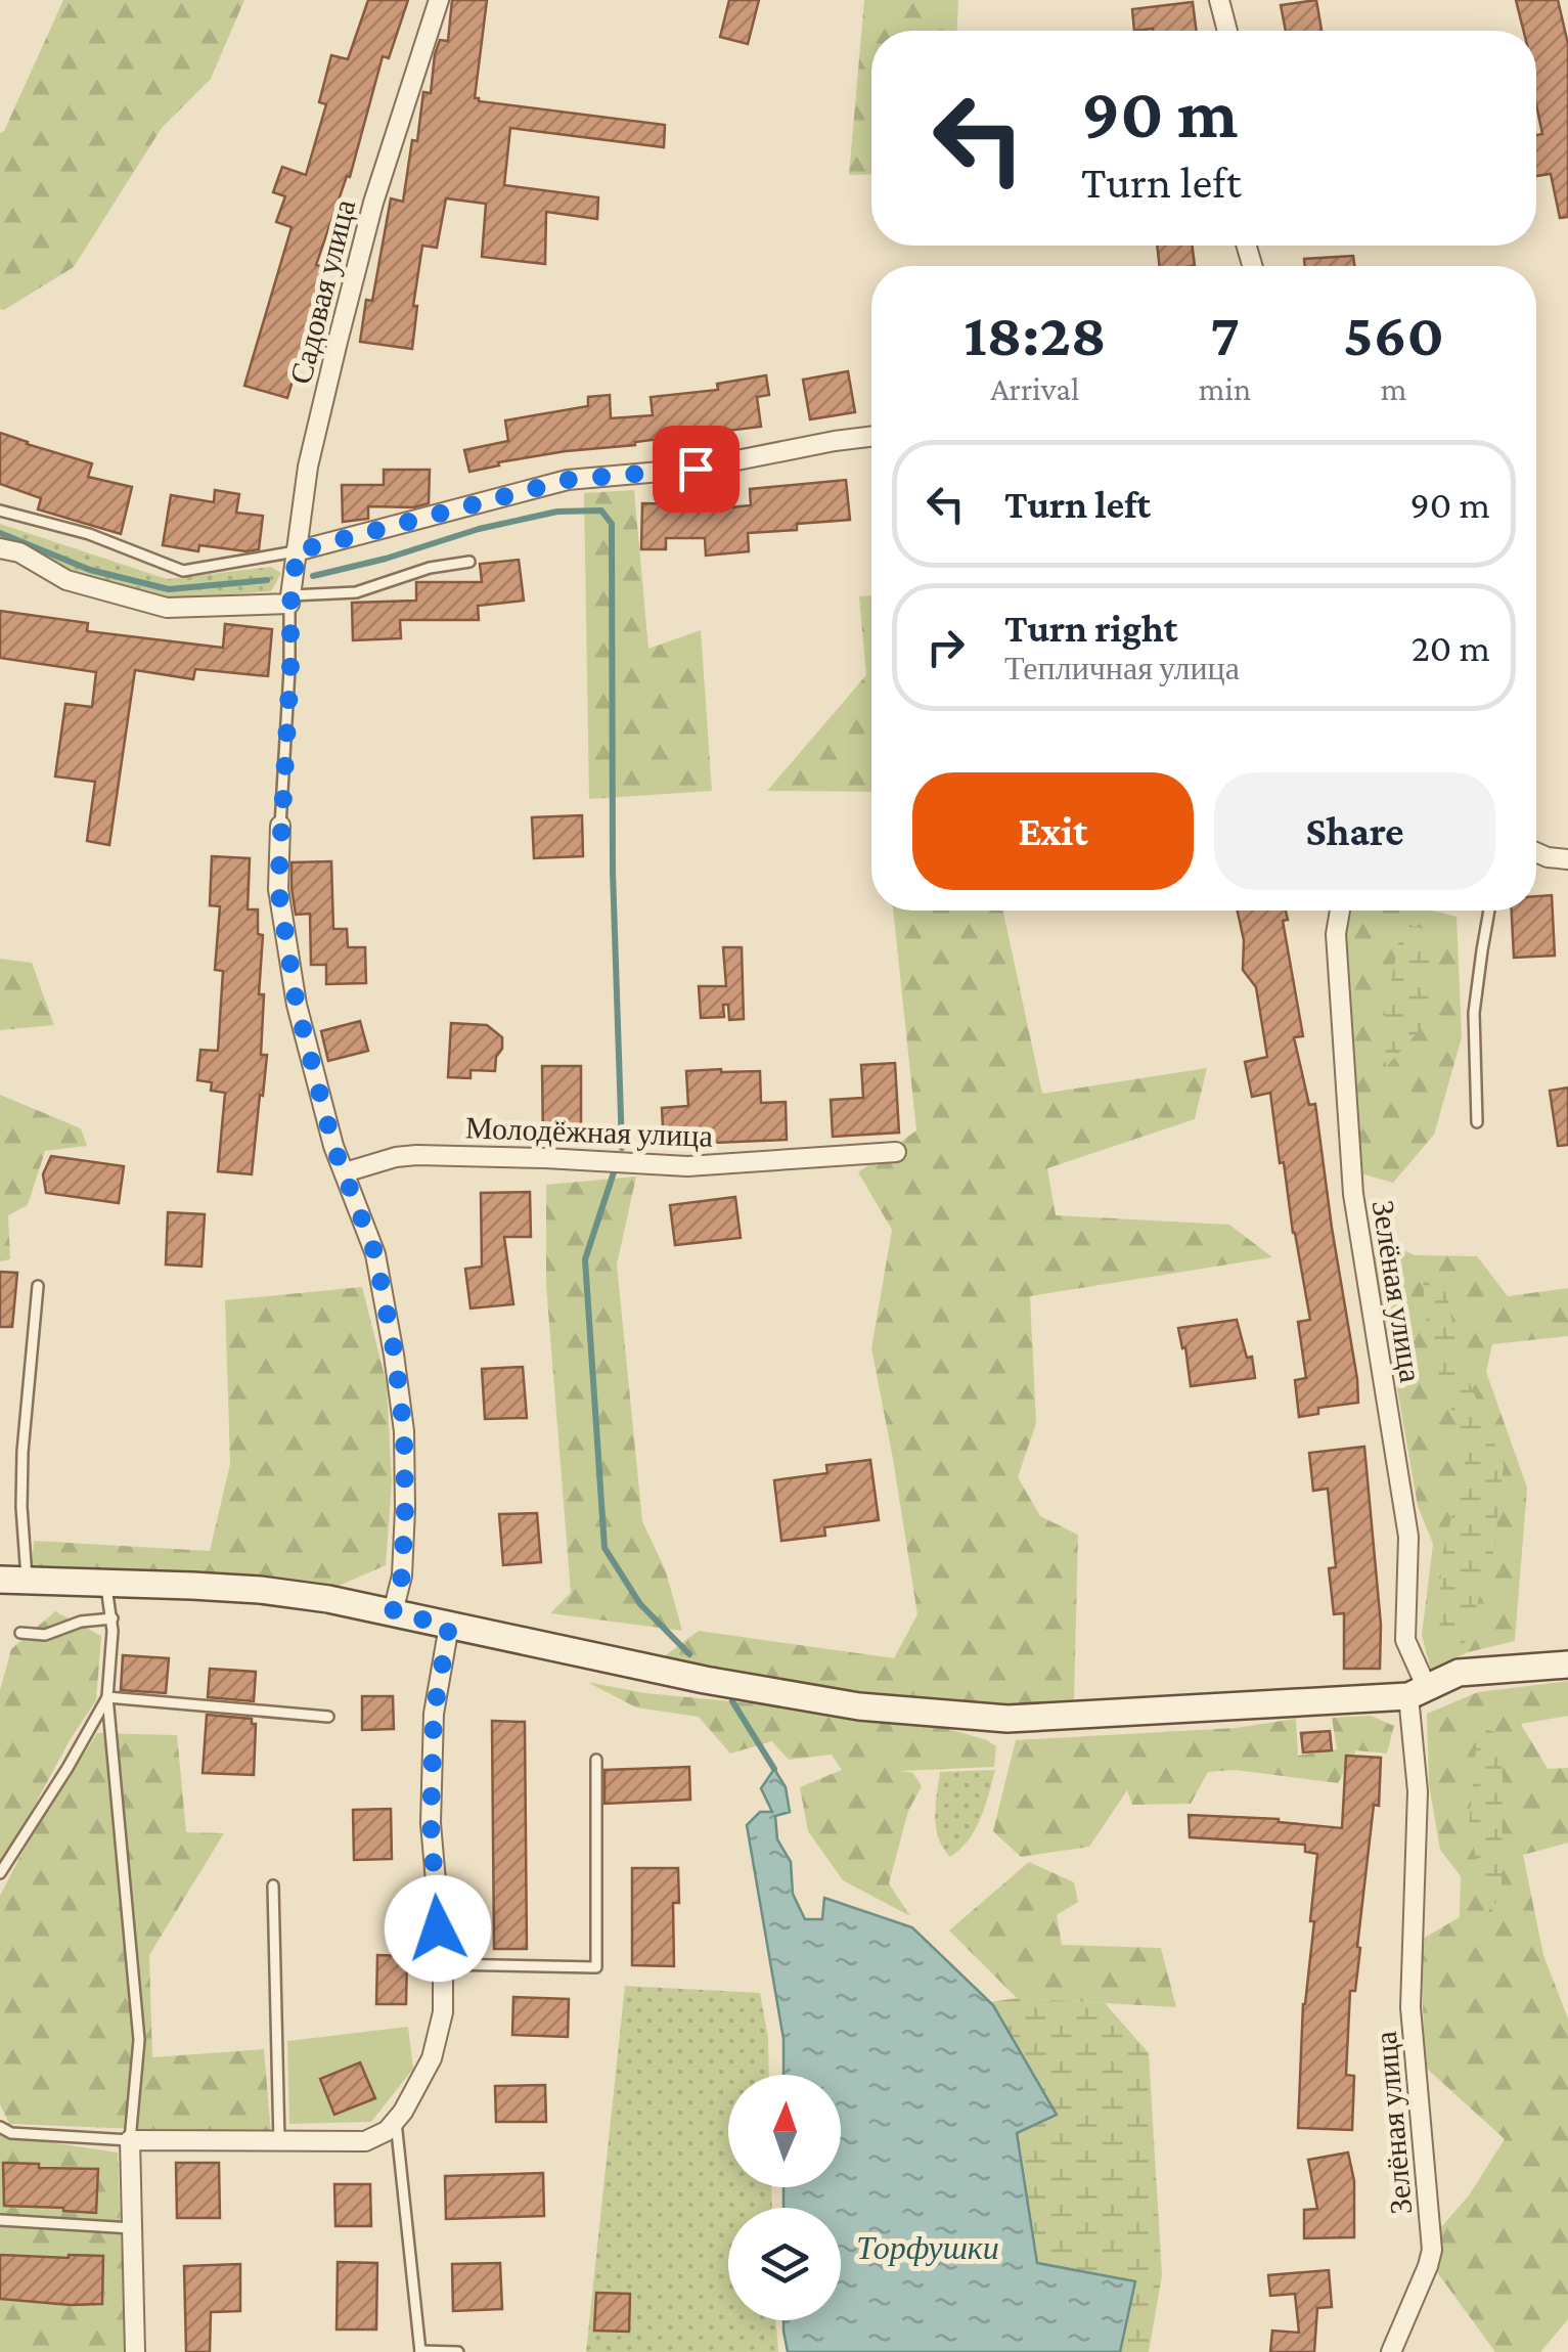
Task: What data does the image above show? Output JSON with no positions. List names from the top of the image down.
{
  "streets": {
    "street": ["Садовая улица", "Молодёжная улица", "Зелёная улица"]
  },
  "water": ["Торфушки"],
  "north": "top",
  "page": {
    "turn": ["90 m", "Turn left"],
    "eta": [
      "18:28",
      "Arrival",
      "7",
      "min",
      "560",
      "m"
    ],
    "list": [
      {
        "name": "Turn left",
        "value": "90 m"
      },
      {
        "name": "Turn right",
        "note": "Тепличная улица",
        "value": "20 m"
      }
    ],
    "buttons": ["Exit", "Share"]
  }
}
